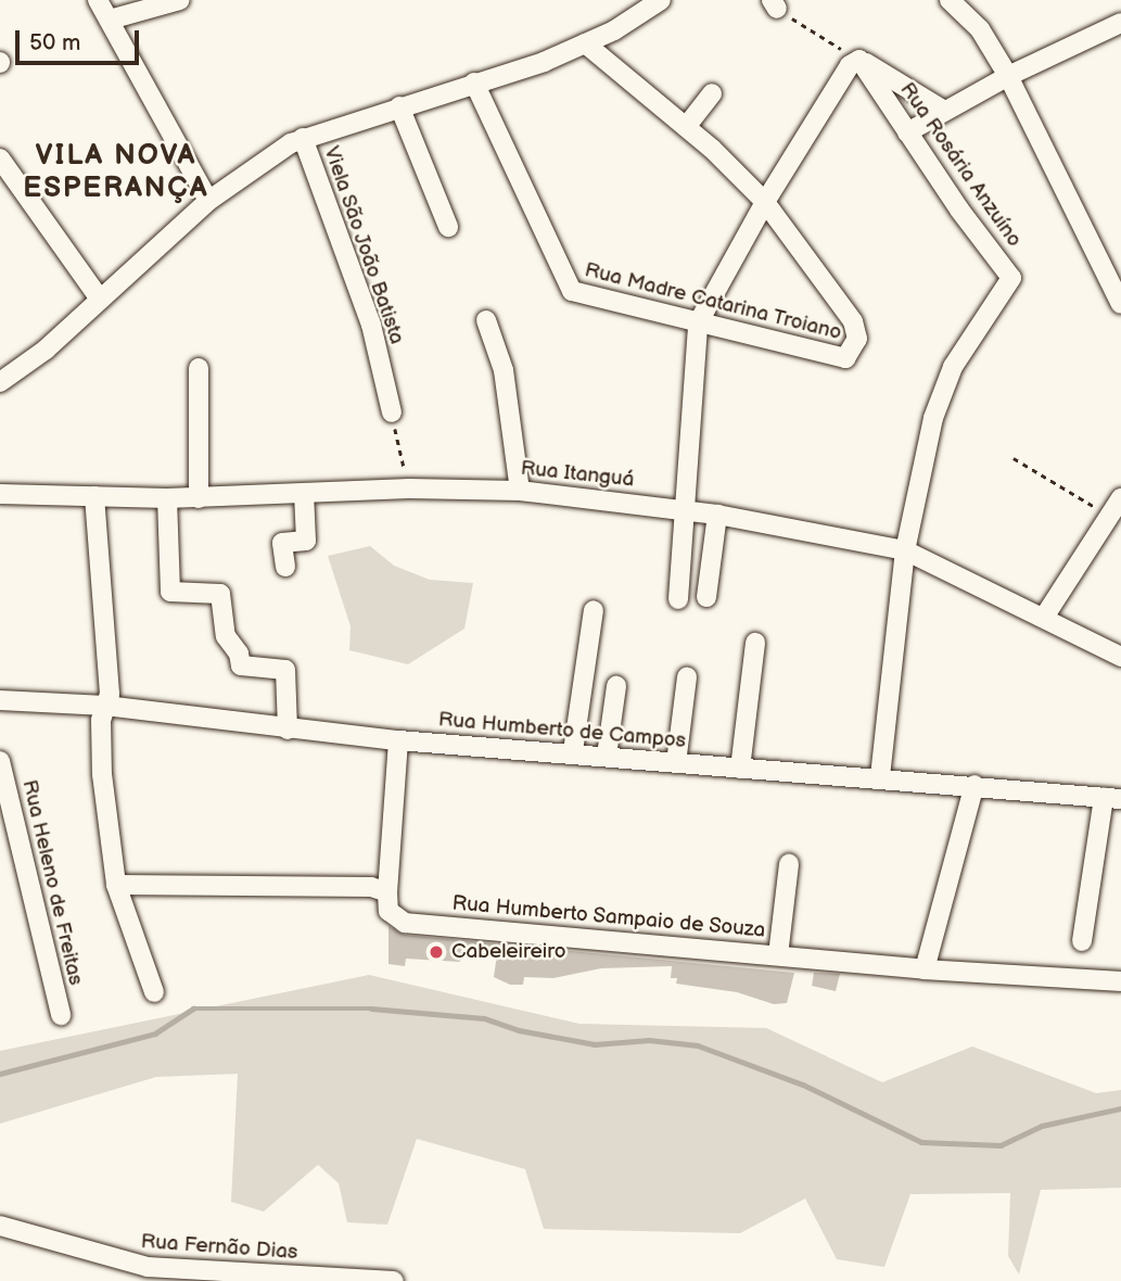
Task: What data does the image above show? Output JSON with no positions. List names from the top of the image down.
{
  "streets": {
    "street": [
      "Rua Rosária Anzuíno",
      "Viela São João Batista",
      "Rua Madre Catarina Troiano",
      "Rua Itanguá",
      "Rua Humberto de Campos",
      "Rua Heleno de Freitas",
      "Rua Humberto Sampaio de Souza",
      "Rua Fernão Dias"
    ]
  },
  "crossings": [
    ["Rua Rosária Anzuíno", "Rua Itanguá"]
  ],
  "districts": ["VILA NOVA ESPERANÇA"],
  "places": ["Cabeleireiro"],
  "scale_bar": "50 m"
}
